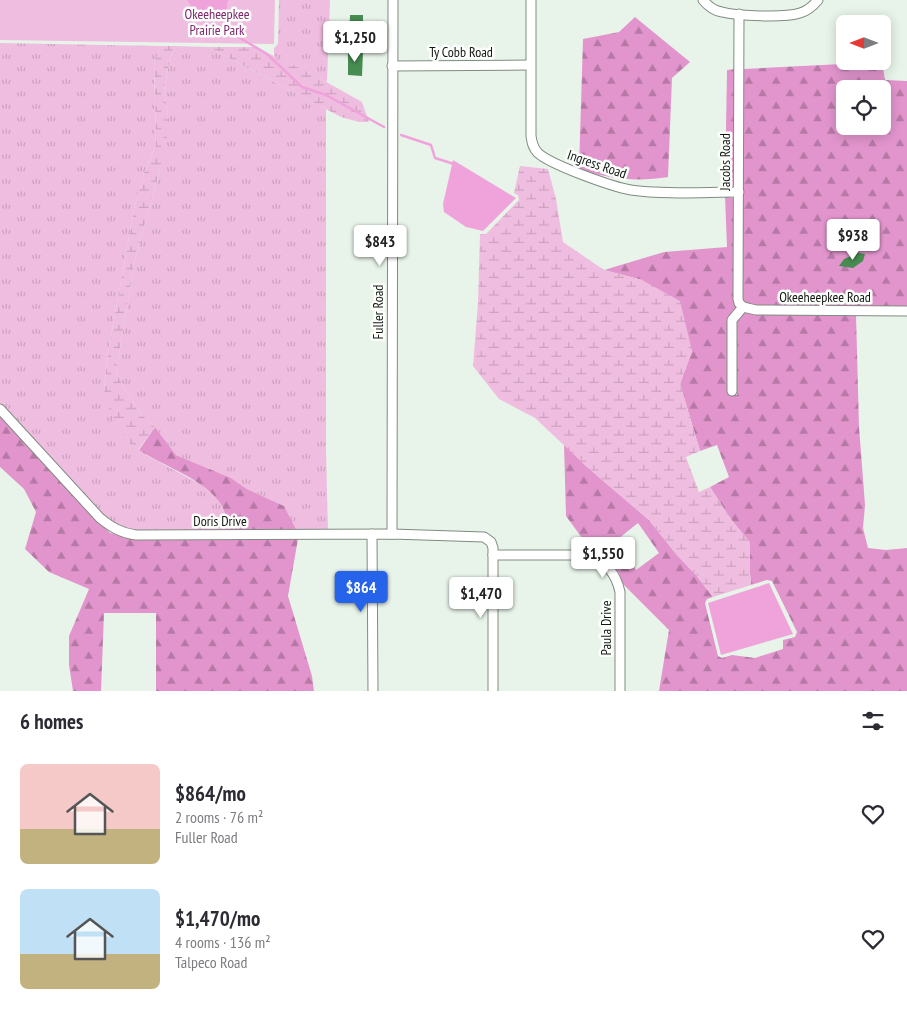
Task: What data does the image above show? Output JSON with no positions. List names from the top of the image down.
{
  "streets": {
    "street": [
      "Ty Cobb Road",
      "Jacobs Road",
      "Ingress Road",
      "Okeeheepkee Road",
      "Fuller Road",
      "Doris Drive",
      "Paula Drive"
    ]
  },
  "crossings": [
    ["Ty Cobb Road", "Ingress Road"],
    ["Ty Cobb Road", "Fuller Road"],
    ["Jacobs Road", "Ingress Road"],
    ["Jacobs Road", "Okeeheepkee Road"],
    ["Fuller Road", "Doris Drive"],
    ["Doris Drive", "Paula Drive"]
  ],
  "parks": ["Okeeheepkee Prairie Park"],
  "north": "left",
  "page": {
    "price": [
      "$1,250",
      "$938",
      "$843",
      "$1,550",
      "$864",
      "$1,470"
    ],
    "heading": "6 homes",
    "list": [
      {
        "name": "$864/mo",
        "note": "2 rooms · 76 m² · Fuller Road"
      },
      {
        "name": "$1,470/mo",
        "note": "4 rooms · 136 m² · Talpeco Road"
      }
    ]
  }
}
